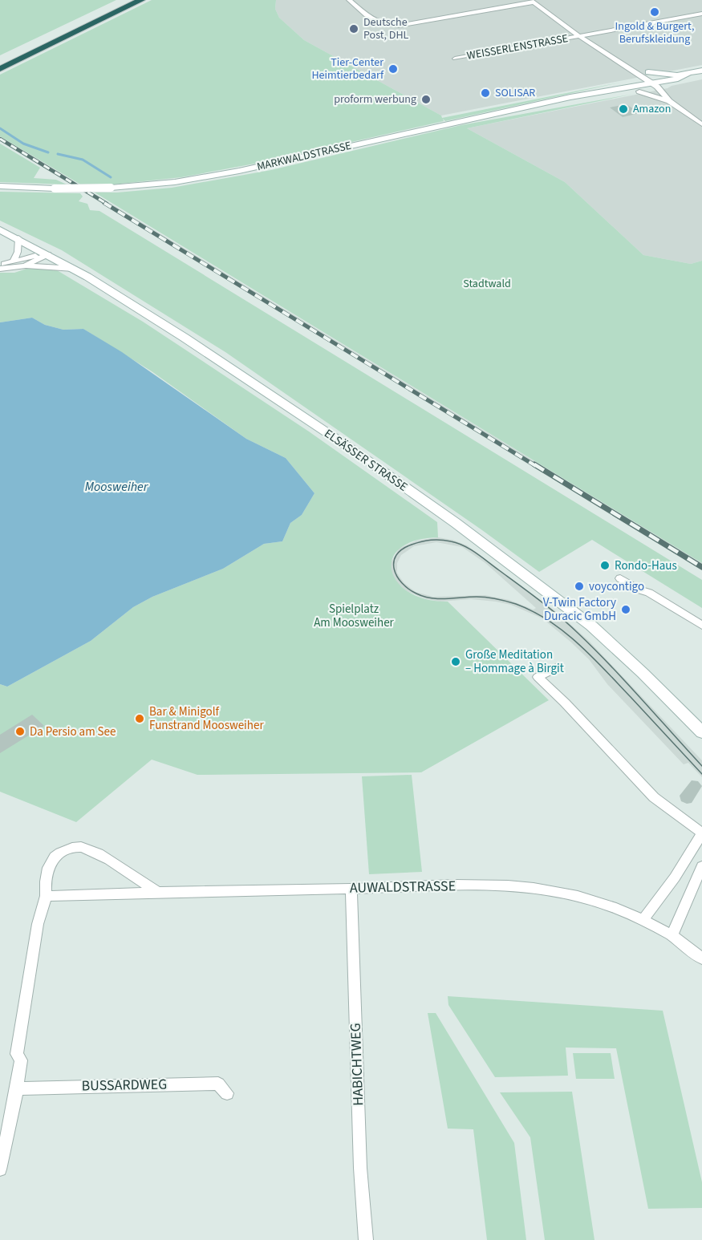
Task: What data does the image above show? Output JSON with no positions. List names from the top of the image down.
{
  "streets": {
    "main road": ["MARKWALDSTRASSE", "ELSÄSSER STRASSE"],
    "street": [
      "WEISSERLENSTRASSE",
      "AUWALDSTRASSE",
      "HABICHTWEG",
      "BUSSARDWEG"
    ]
  },
  "crossings": [
    ["WEISSERLENSTRASSE", "MARKWALDSTRASSE"],
    ["AUWALDSTRASSE", "HABICHTWEG"]
  ],
  "water": ["Moosweiher"],
  "parks": ["Stadtwald", "Spielplatz Am Moosweiher"],
  "places": [
    "Ingold & Burgert, Berufskleidung",
    "Deutsche Post, DHL",
    "Tier-Center Heimtierbedarf",
    "SOLISAR",
    "proform werbung",
    "Amazon",
    "Rondo-Haus",
    "voycontigo",
    "V-Twin Factory Duracic GmbH",
    "Große Meditation – Hommage à Birgit",
    "Bar & Minigolf Funstrand Moosweiher",
    "Da Persio am See"
  ]
}
